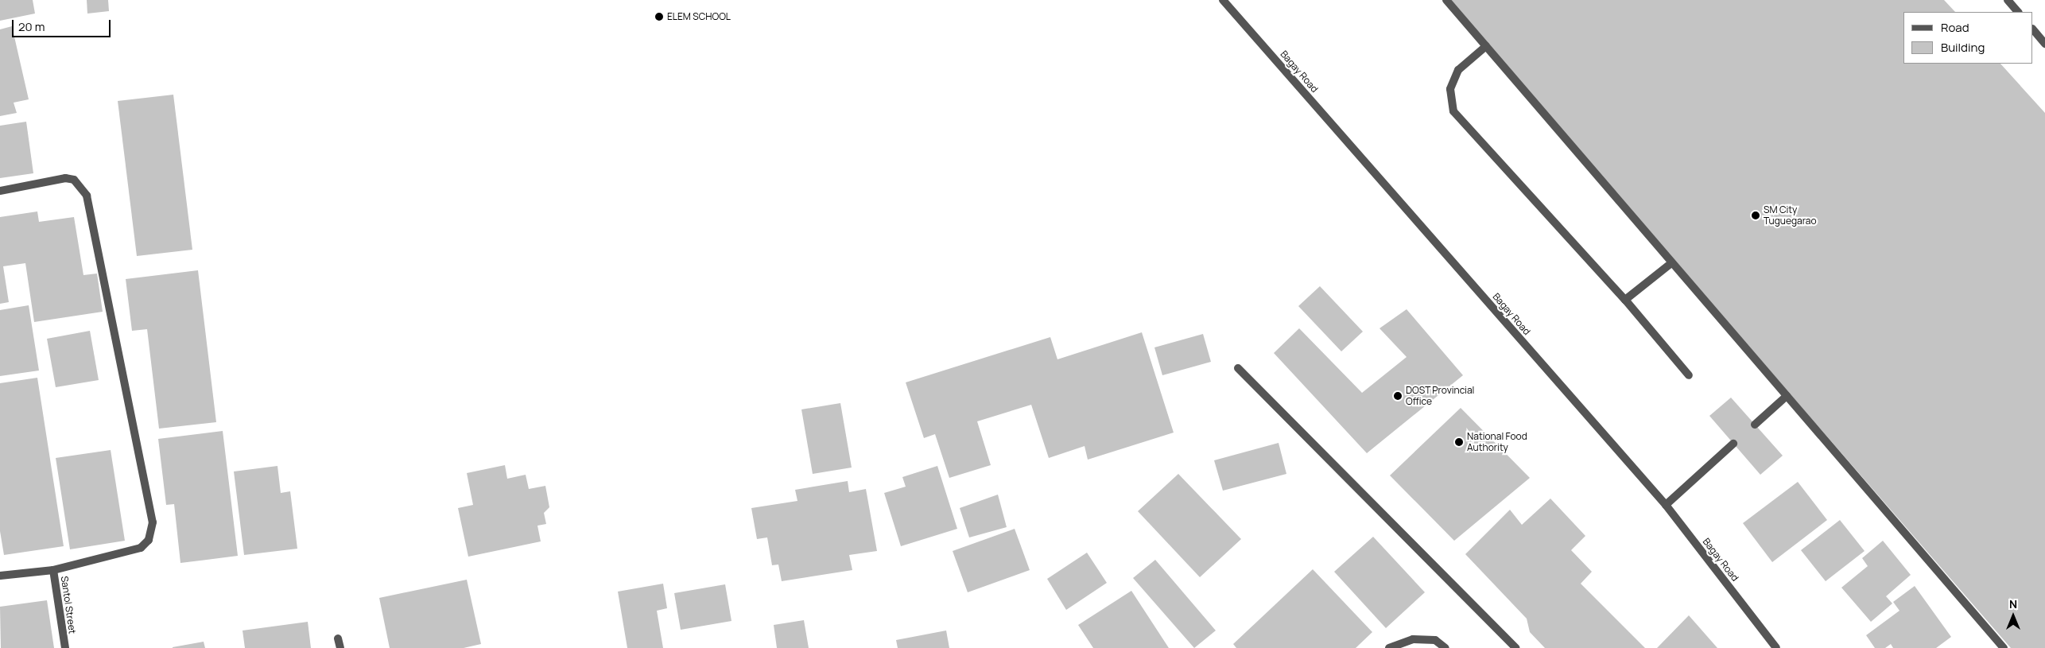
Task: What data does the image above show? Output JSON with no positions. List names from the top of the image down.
{
  "streets": {
    "street": ["Bagay Road", "Santol Street"]
  },
  "places": [
    "ELEM SCHOOL",
    "SM City Tuguegarao",
    "DOST Provincial Office",
    "National Food Authority"
  ],
  "legend": ["Road", "Building"],
  "scale_bar": "20 m",
  "north": "top"
}
